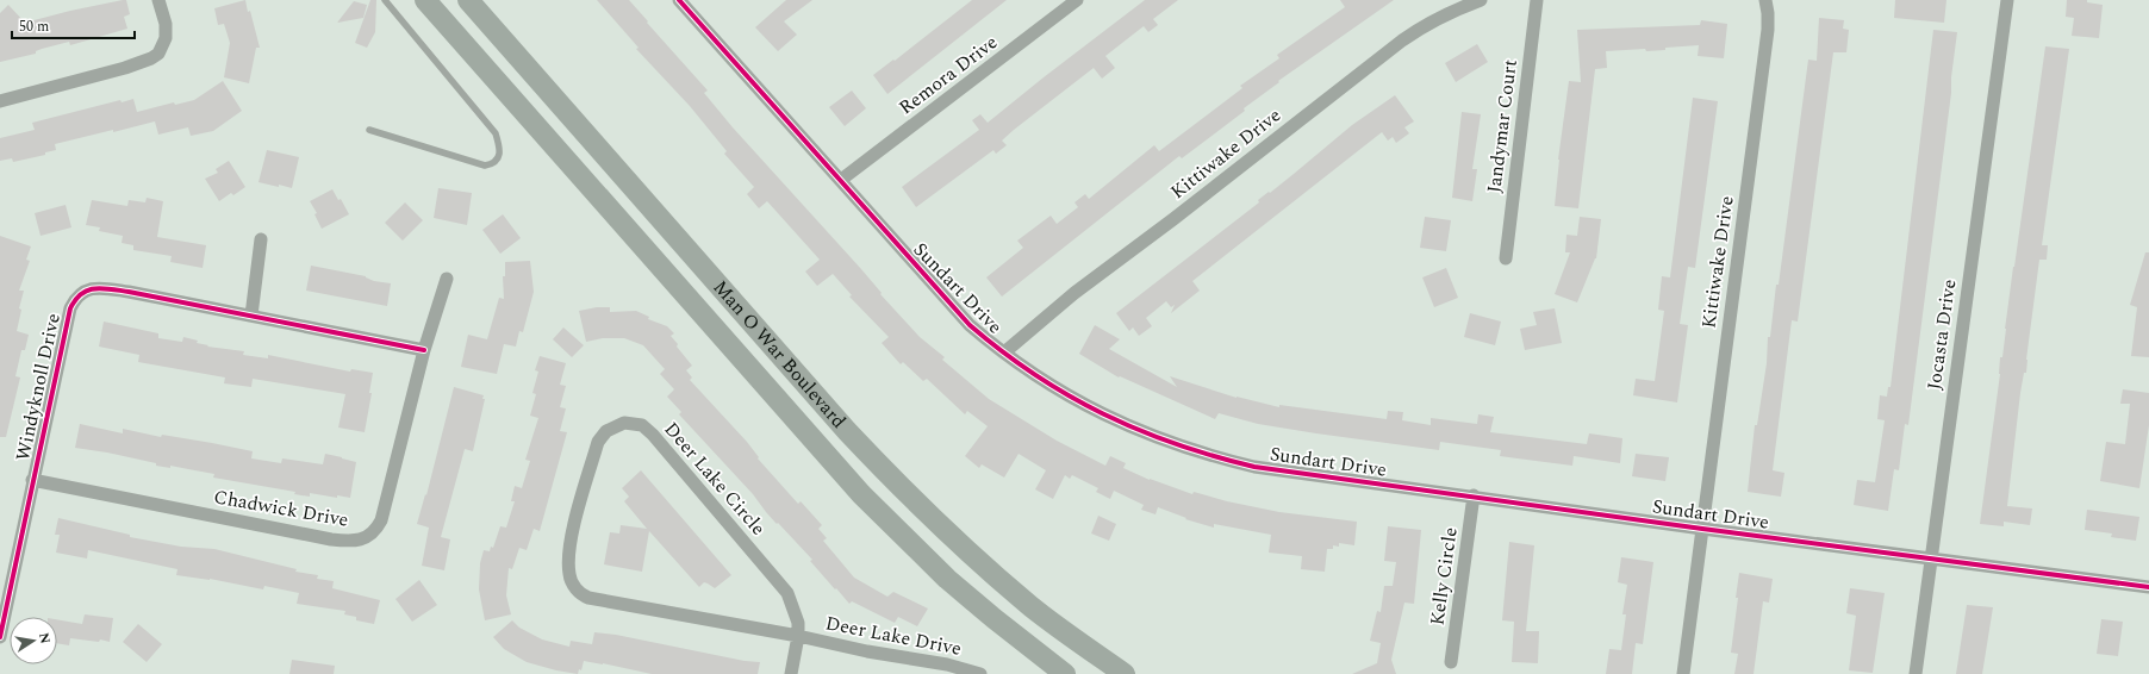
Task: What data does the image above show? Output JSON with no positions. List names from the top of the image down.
{
  "streets": {
    "main road": ["Man O War Boulevard"],
    "street": [
      "Remora Drive",
      "Jandymar Court",
      "Kittiwake Drive",
      "Sundart Drive",
      "Jocasta Drive",
      "Windyknoll Drive",
      "Deer Lake Circle",
      "Chadwick Drive",
      "Kelly Circle",
      "Deer Lake Drive"
    ]
  },
  "crossings": [
    ["Remora Drive", "Sundart Drive"],
    ["Kittiwake Drive", "Sundart Drive"],
    ["Sundart Drive", "Jocasta Drive"],
    ["Sundart Drive", "Kelly Circle"],
    ["Windyknoll Drive", "Chadwick Drive"],
    ["Deer Lake Circle", "Deer Lake Drive"]
  ],
  "scale_bar": "50 m",
  "north": "right"
}
